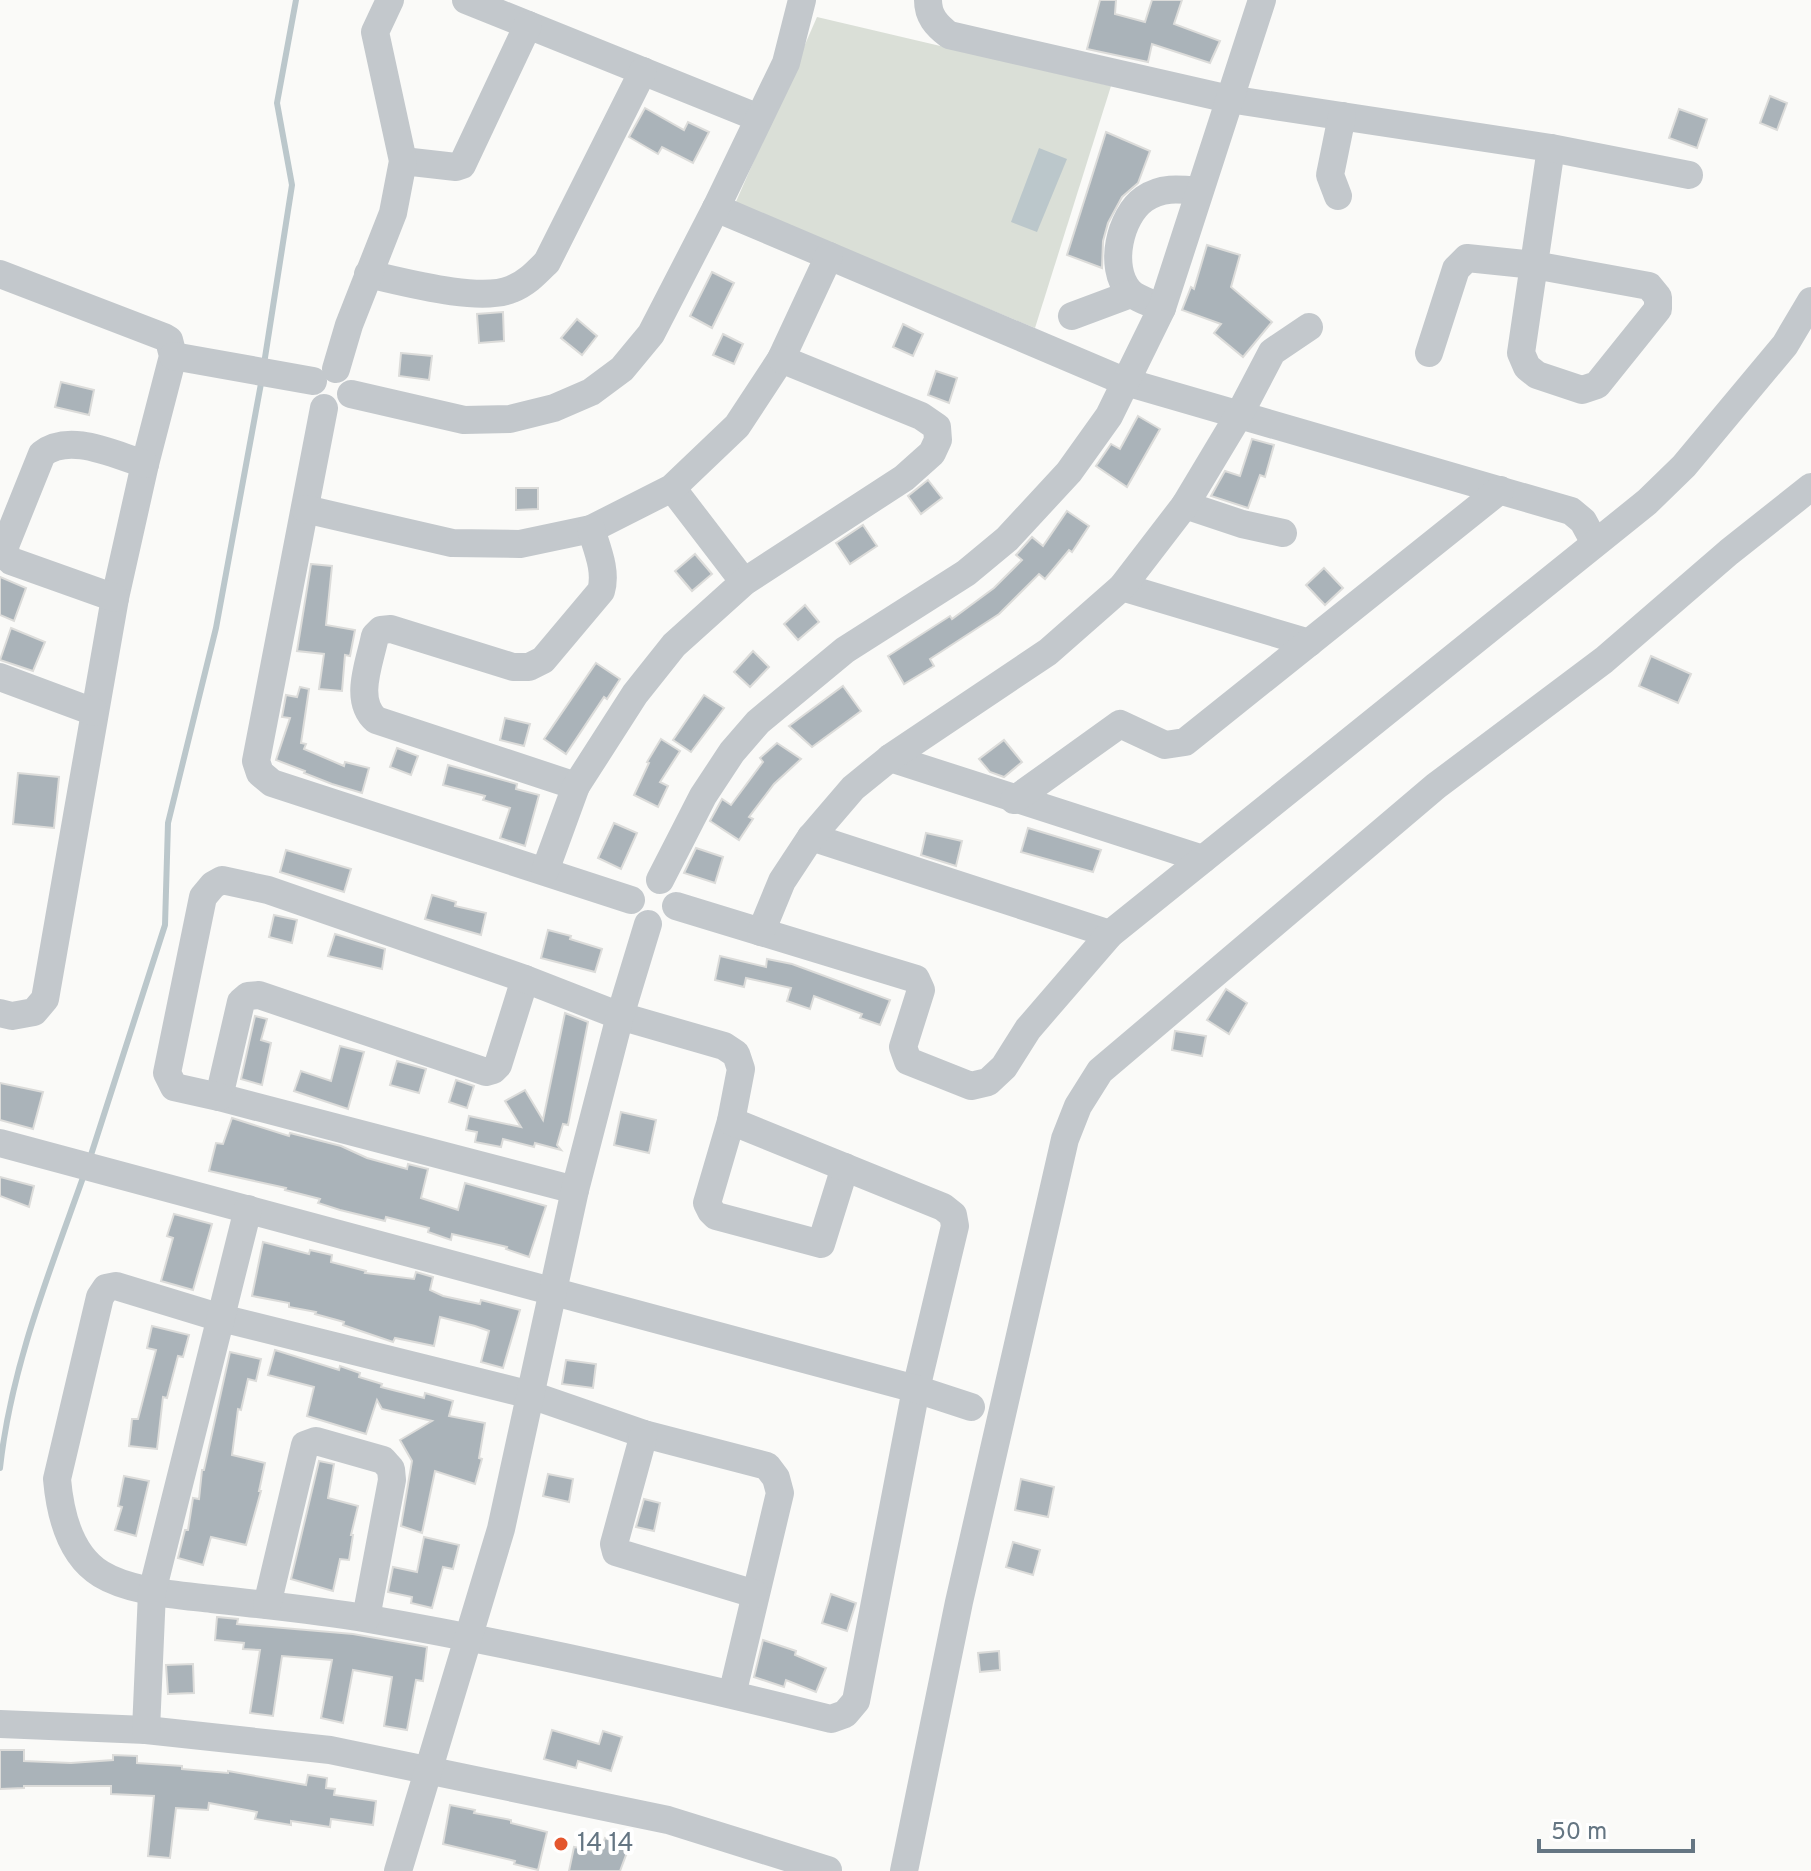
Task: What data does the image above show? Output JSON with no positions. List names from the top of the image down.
{
  "places": ["14 14"],
  "scale_bar": "50 m"
}
